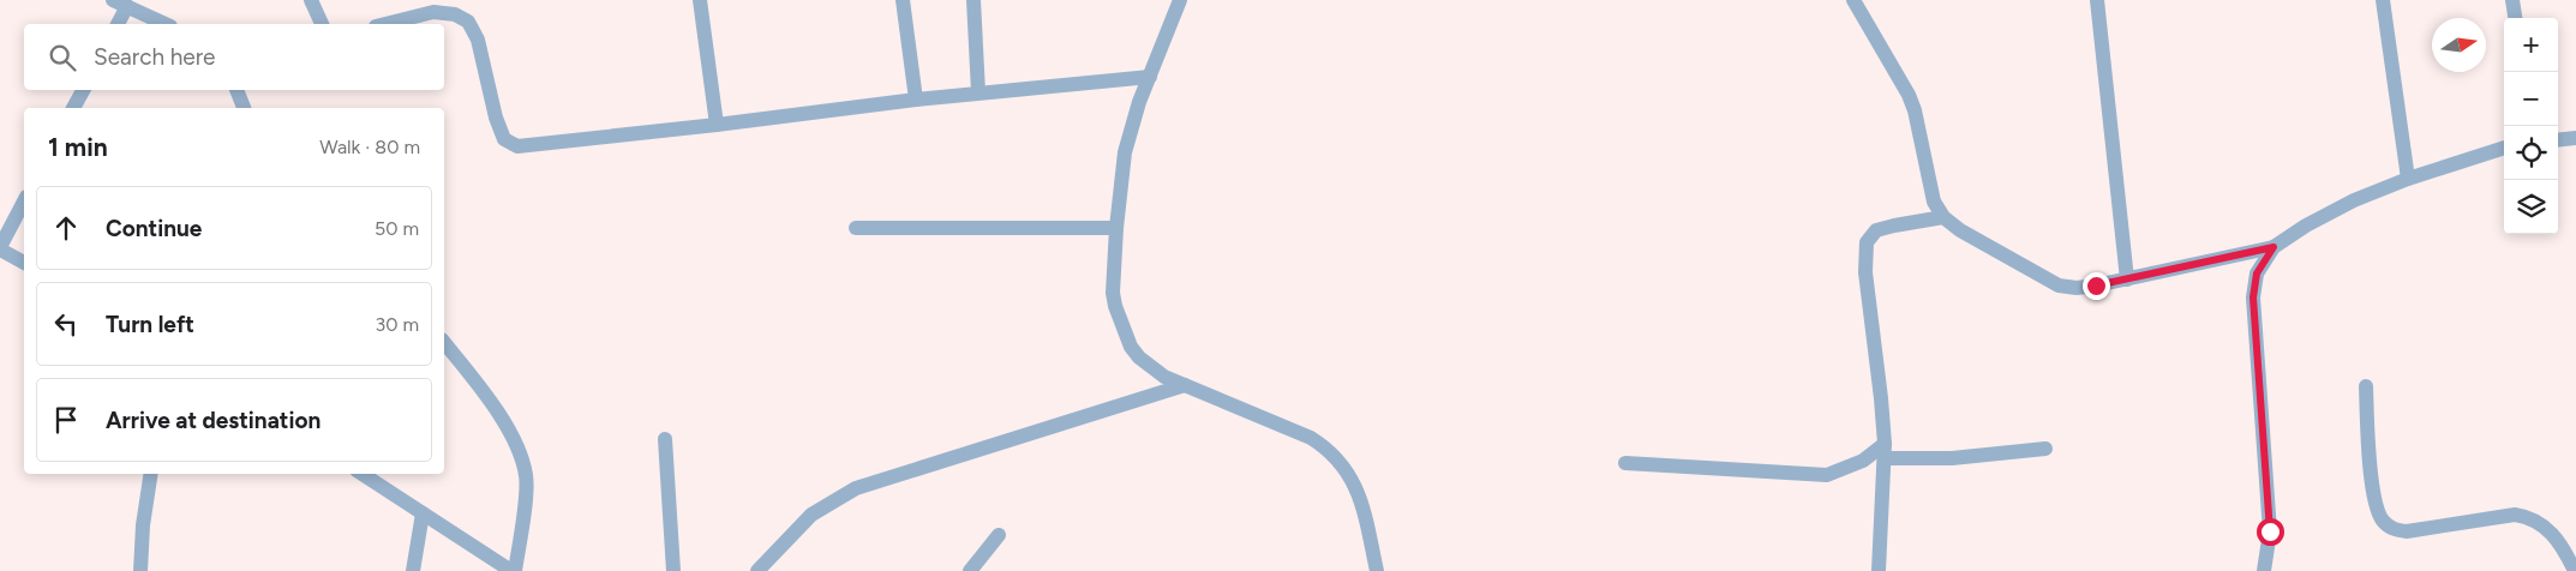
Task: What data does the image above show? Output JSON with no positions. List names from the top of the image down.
{
  "north": "right",
  "page": {
    "map_buttons": ["+", "−"],
    "search": "Search here",
    "heading": ["1 min", "Walk · 80 m"],
    "list": [
      ["Continue", "50 m"],
      ["Turn left", "30 m"],
      "Arrive at destination"
    ]
  }
}
